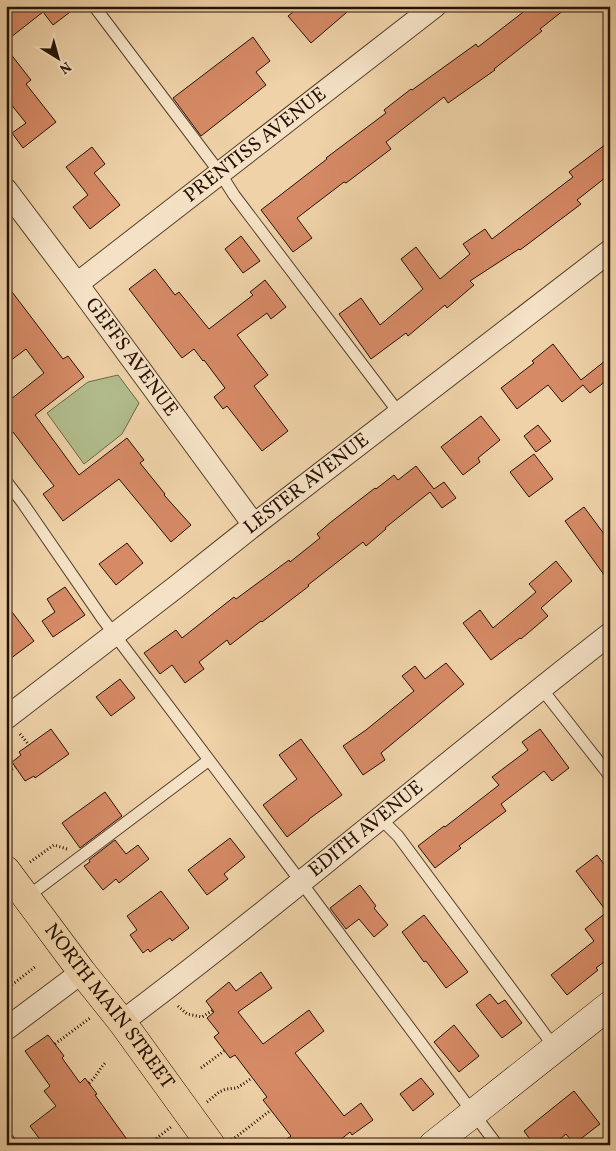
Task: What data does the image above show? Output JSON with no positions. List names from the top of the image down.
{
  "streets": {
    "main road": ["NORTH MAIN STREET"],
    "street": [
      "PRENTISS AVENUE",
      "GEFFS AVENUE",
      "LESTER AVENUE",
      "EDITH AVENUE"
    ]
  },
  "crossings": [
    ["PRENTISS AVENUE", "GEFFS AVENUE"],
    ["GEFFS AVENUE", "LESTER AVENUE"],
    ["EDITH AVENUE", "NORTH MAIN STREET"]
  ],
  "north": "bottom right"
}
